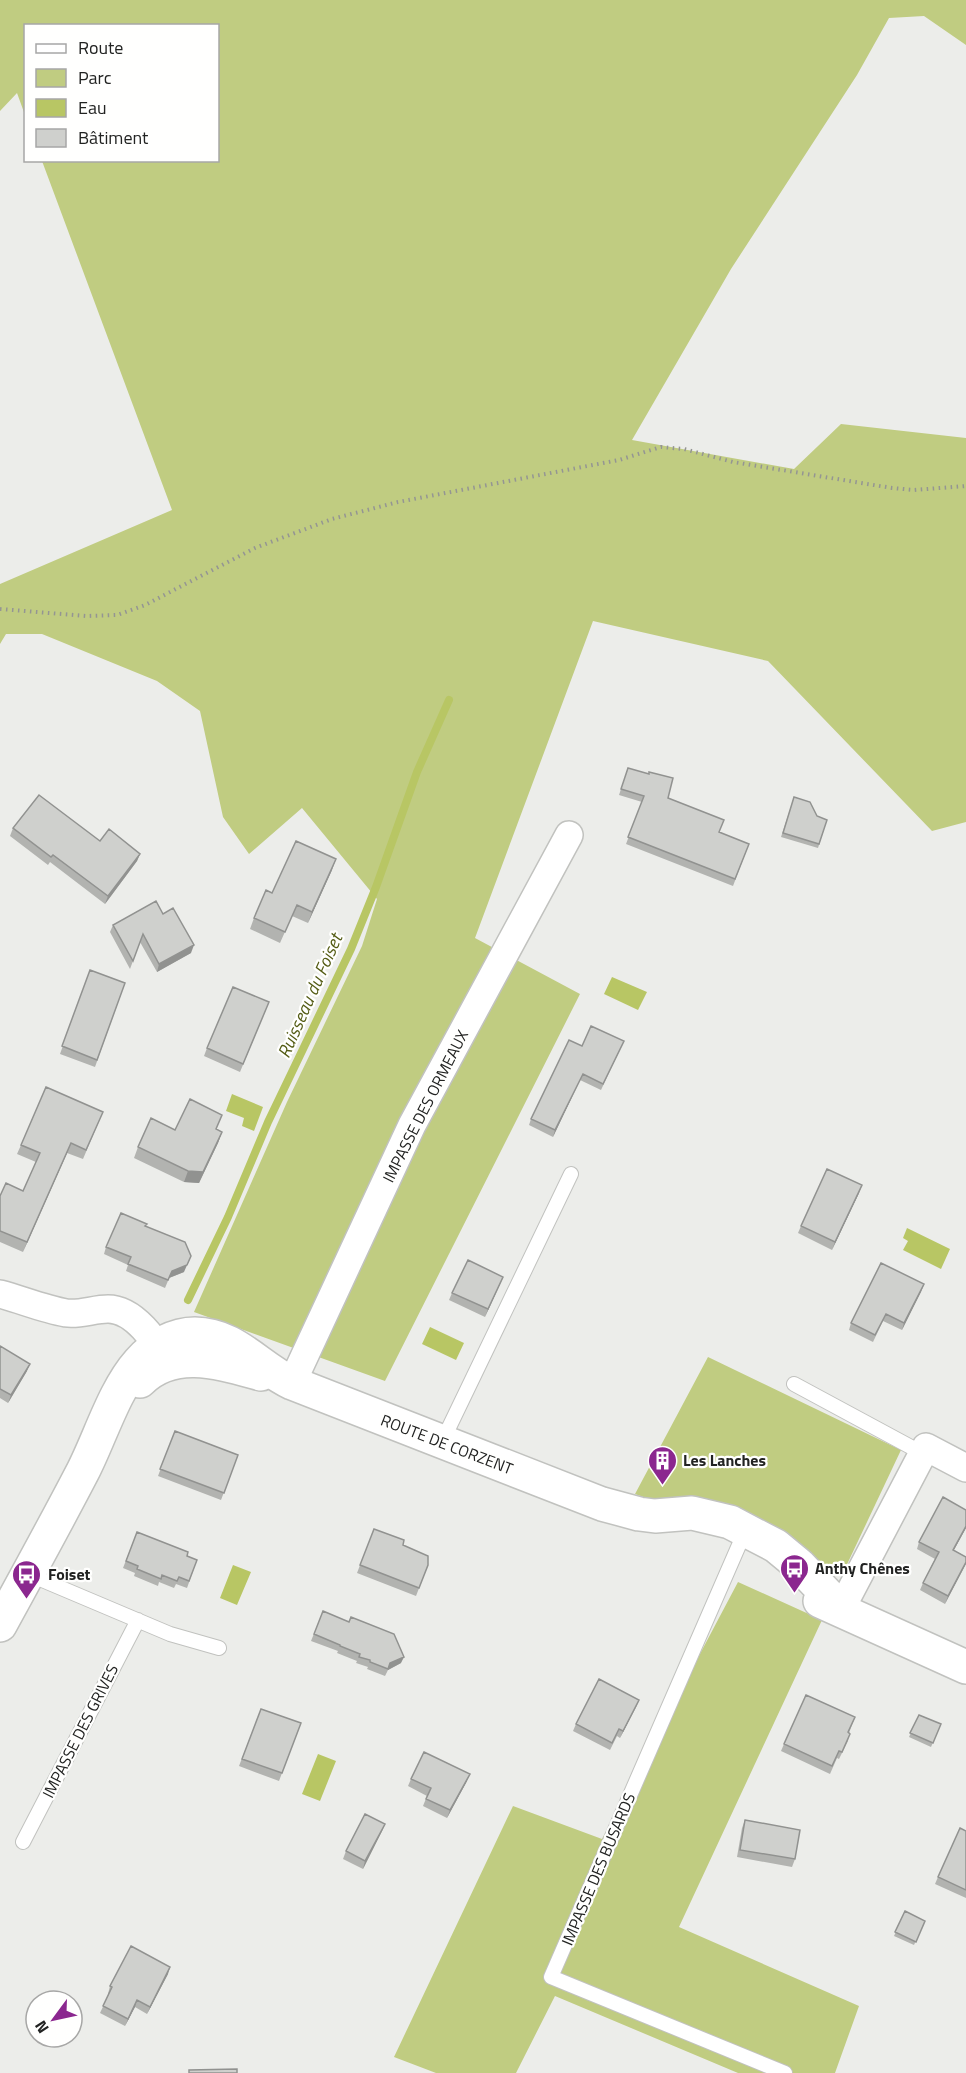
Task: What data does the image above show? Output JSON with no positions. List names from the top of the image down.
{
  "streets": {
    "street": ["IMPASSE DES ORMEAUX", "ROUTE DE CORZENT"],
    "lane": ["IMPASSE DES GRIVES", "IMPASSE DES BUSARDS"]
  },
  "crossings": [
    ["IMPASSE DES ORMEAUX", "ROUTE DE CORZENT"],
    ["ROUTE DE CORZENT", "IMPASSE DES BUSARDS"]
  ],
  "water": ["Ruisseau du Foiset"],
  "places": {
    "building": ["Les Lanches"],
    "bus stop": ["Anthy Chênes", "Foiset"]
  },
  "legend": [
    "Route",
    "Parc",
    "Eau",
    "Bâtiment"
  ],
  "north": "bottom left"
}
